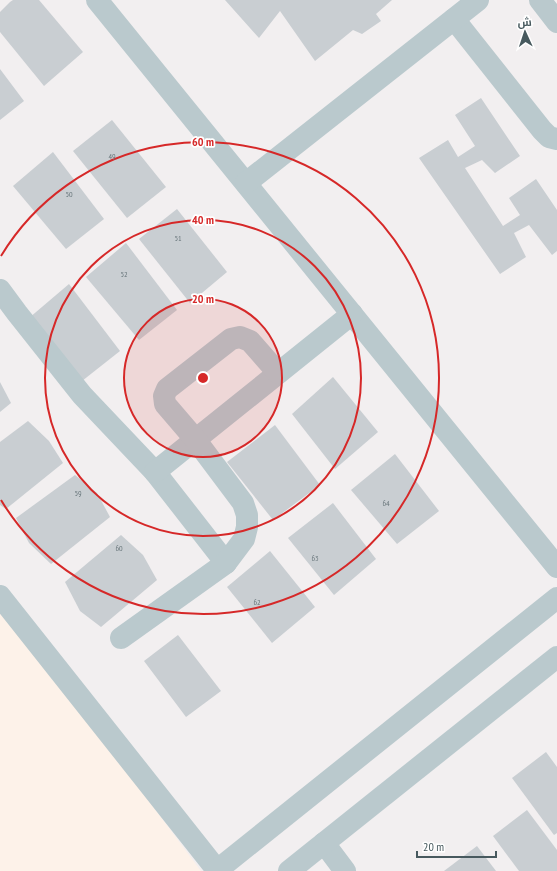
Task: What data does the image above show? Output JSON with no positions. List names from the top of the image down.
{
  "house_numbers": [
    "49",
    "50",
    "51",
    "52",
    "59",
    "64",
    "60",
    "63",
    "62"
  ],
  "scale_bar": "20 m",
  "north": "top",
  "rings": ["60 m", "40 m", "20 m"]
}
